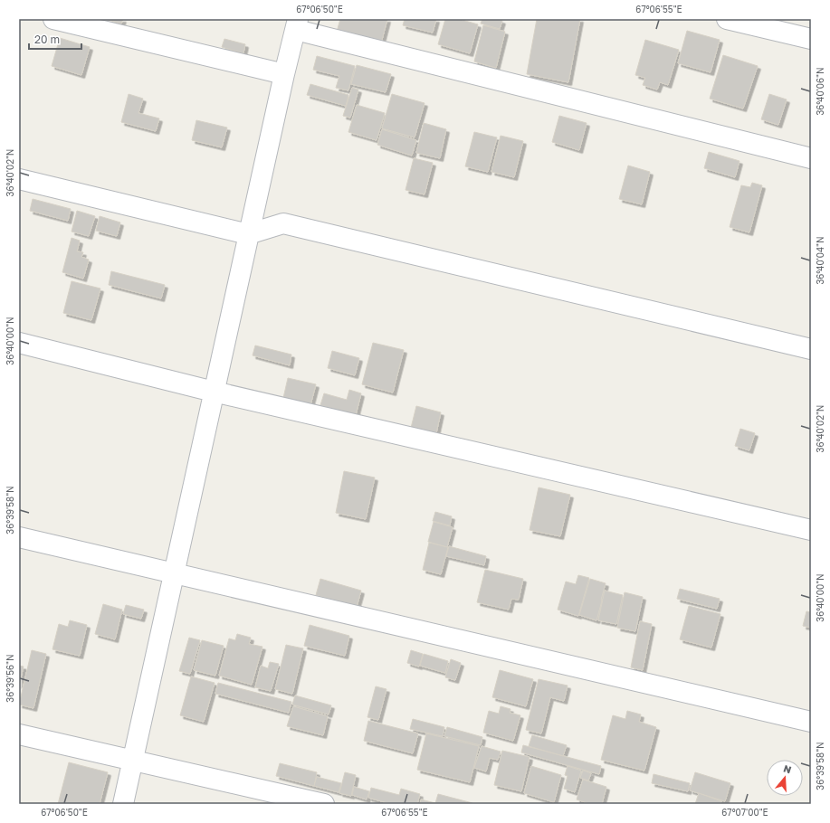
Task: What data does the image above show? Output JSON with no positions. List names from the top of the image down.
{
  "scale_bar": "20 m",
  "north": "top",
  "coordinates": [
    "67°06'50\"E",
    "67°06'55\"E",
    "36°40'06\"N",
    "36°40'02\"N",
    "36°40'04\"N",
    "36°40'00\"N",
    "36°39'58\"N",
    "36°39'56\"N",
    "67°07'00\"E"
  ]
}
